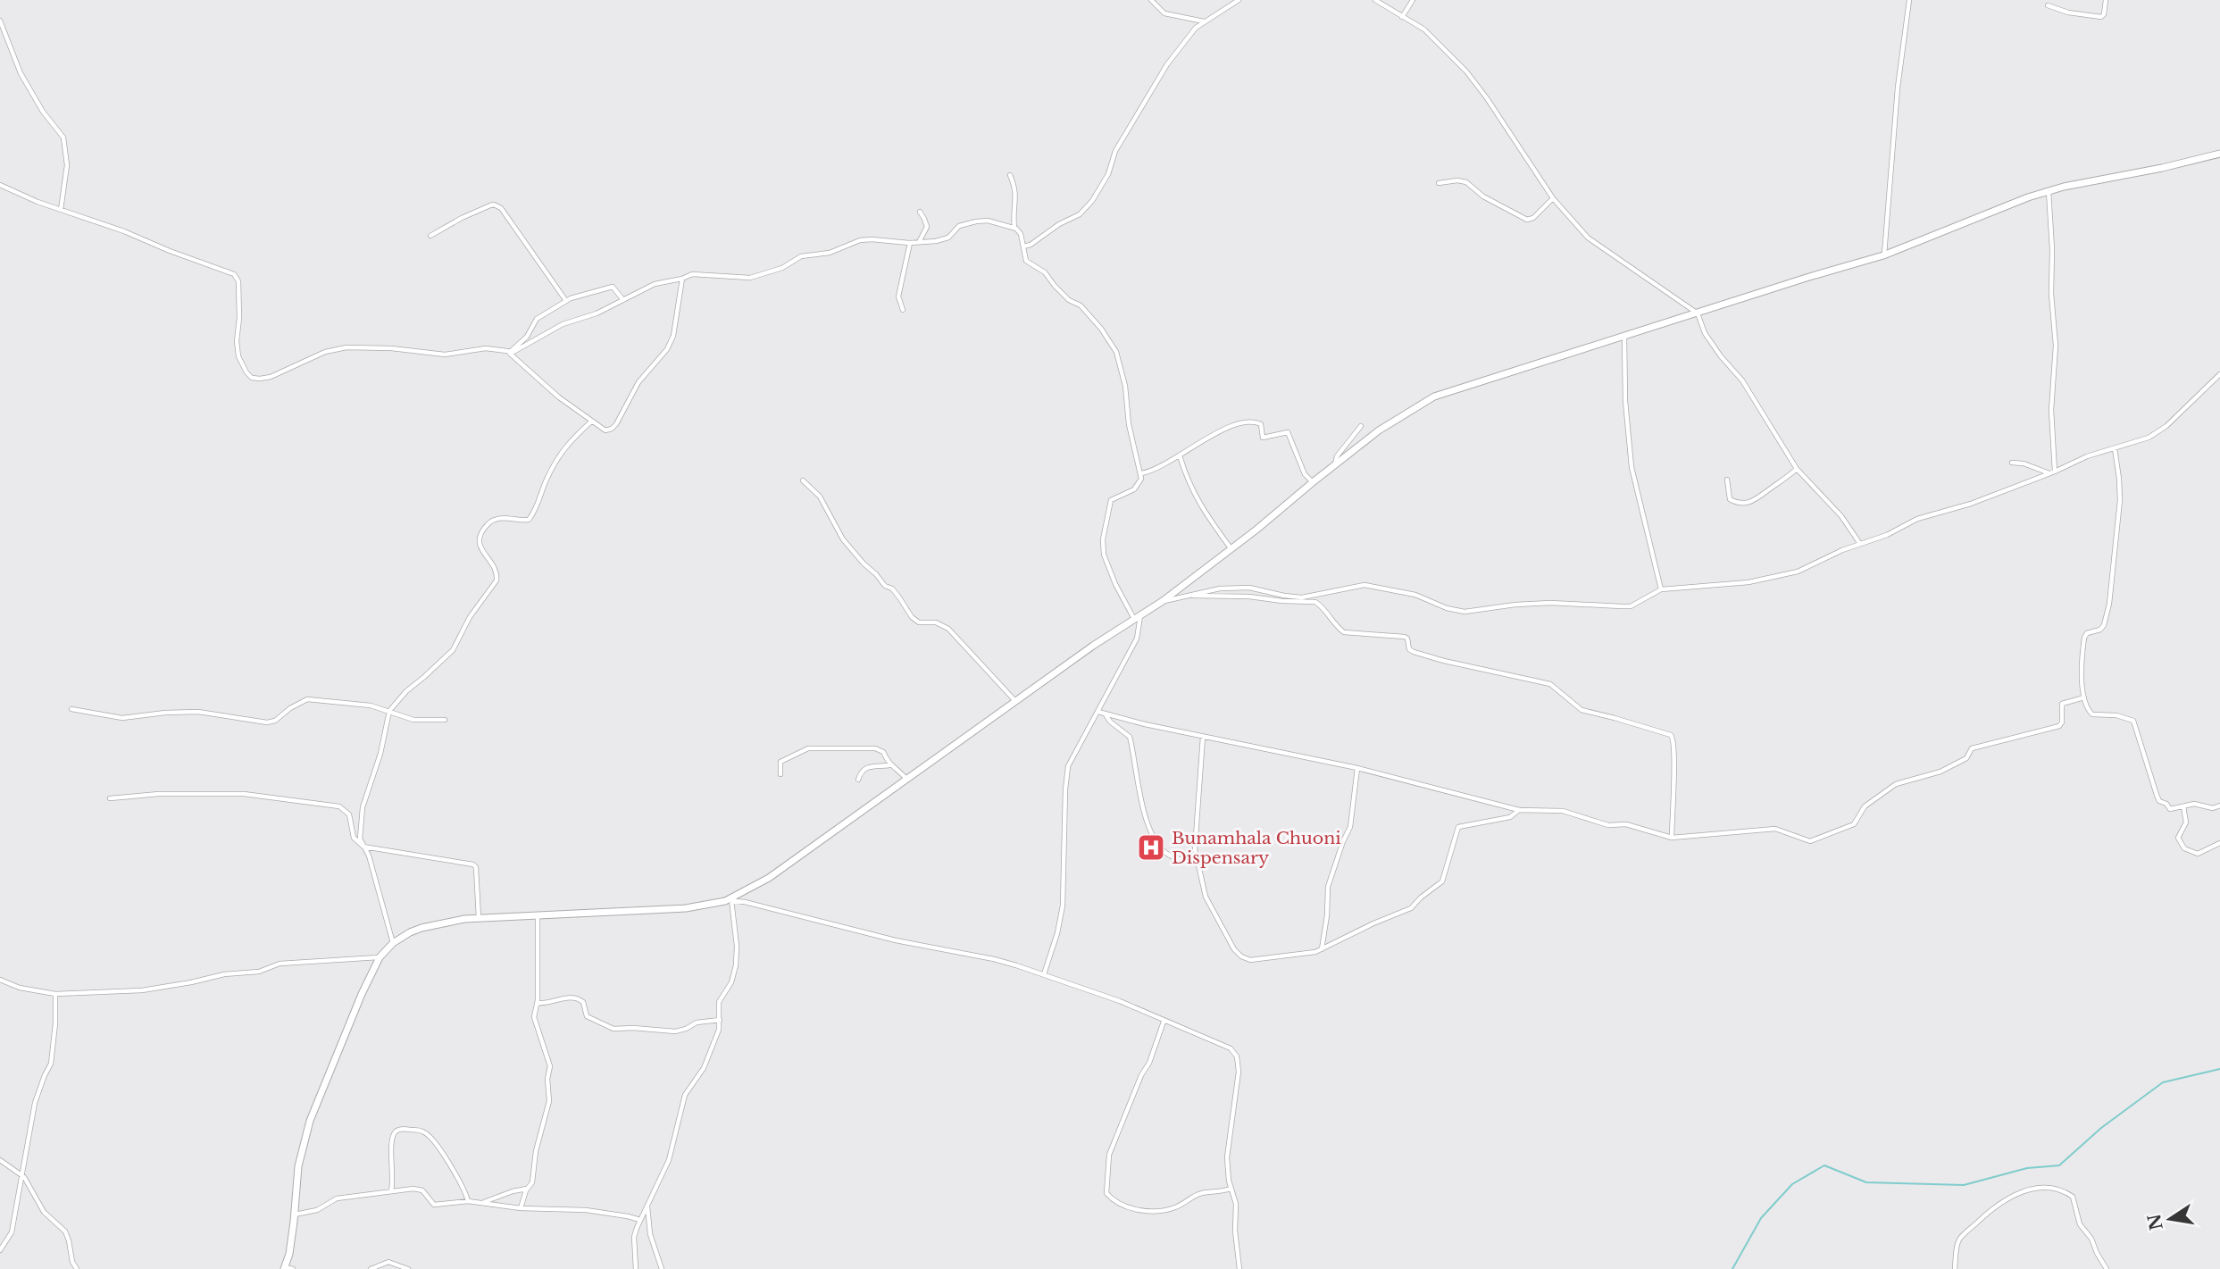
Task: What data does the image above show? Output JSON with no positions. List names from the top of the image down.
{
  "places": {
    "hospital": ["Bunamhala Chuoni Dispensary"]
  },
  "north": "left"
}
